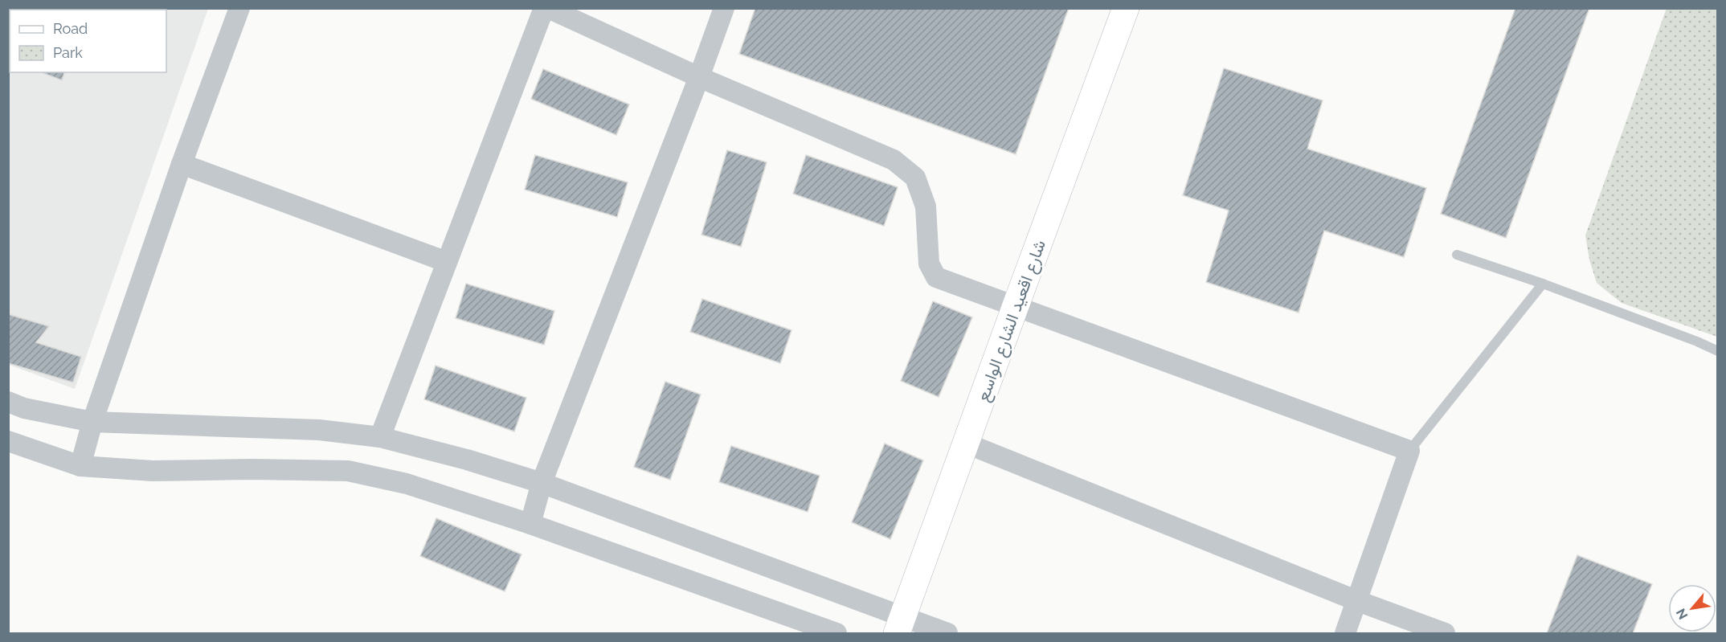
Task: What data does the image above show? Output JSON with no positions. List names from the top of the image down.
{
  "streets": {
    "street": ["شارع اقعيد الشارع الواسع"]
  },
  "legend": ["Road", "Park"],
  "north": "bottom left"
}
